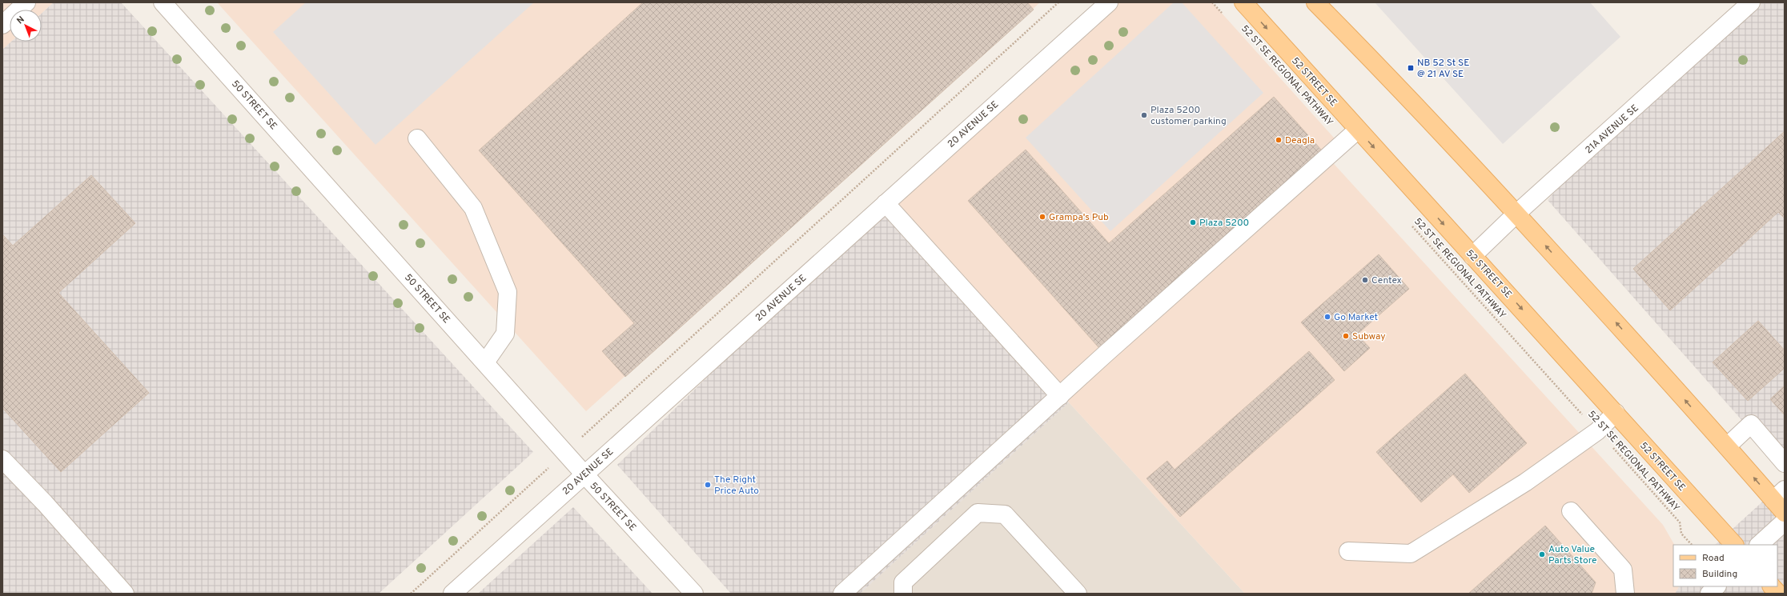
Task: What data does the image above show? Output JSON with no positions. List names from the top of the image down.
{
  "streets": {
    "main road": ["52 STREET SE"],
    "street": ["50 STREET SE", "20 AVENUE SE", "21A AVENUE SE"],
    "path": ["52 ST SE REGIONAL PATHWAY"]
  },
  "crossings": [
    ["52 STREET SE", "21A AVENUE SE"],
    ["50 STREET SE", "20 AVENUE SE"]
  ],
  "places": {
    "transit": ["NB 52 St SE @ 21 AV SE"],
    "other": [
      "Plaza 5200 customer parking",
      "Deagla",
      "Grampa's Pub",
      "Plaza 5200",
      "Centex",
      "Go Market",
      "Subway",
      "The Right Price Auto",
      "Auto Value Parts Store"
    ]
  },
  "legend": ["Road", "Building"],
  "north": "top left"
}
